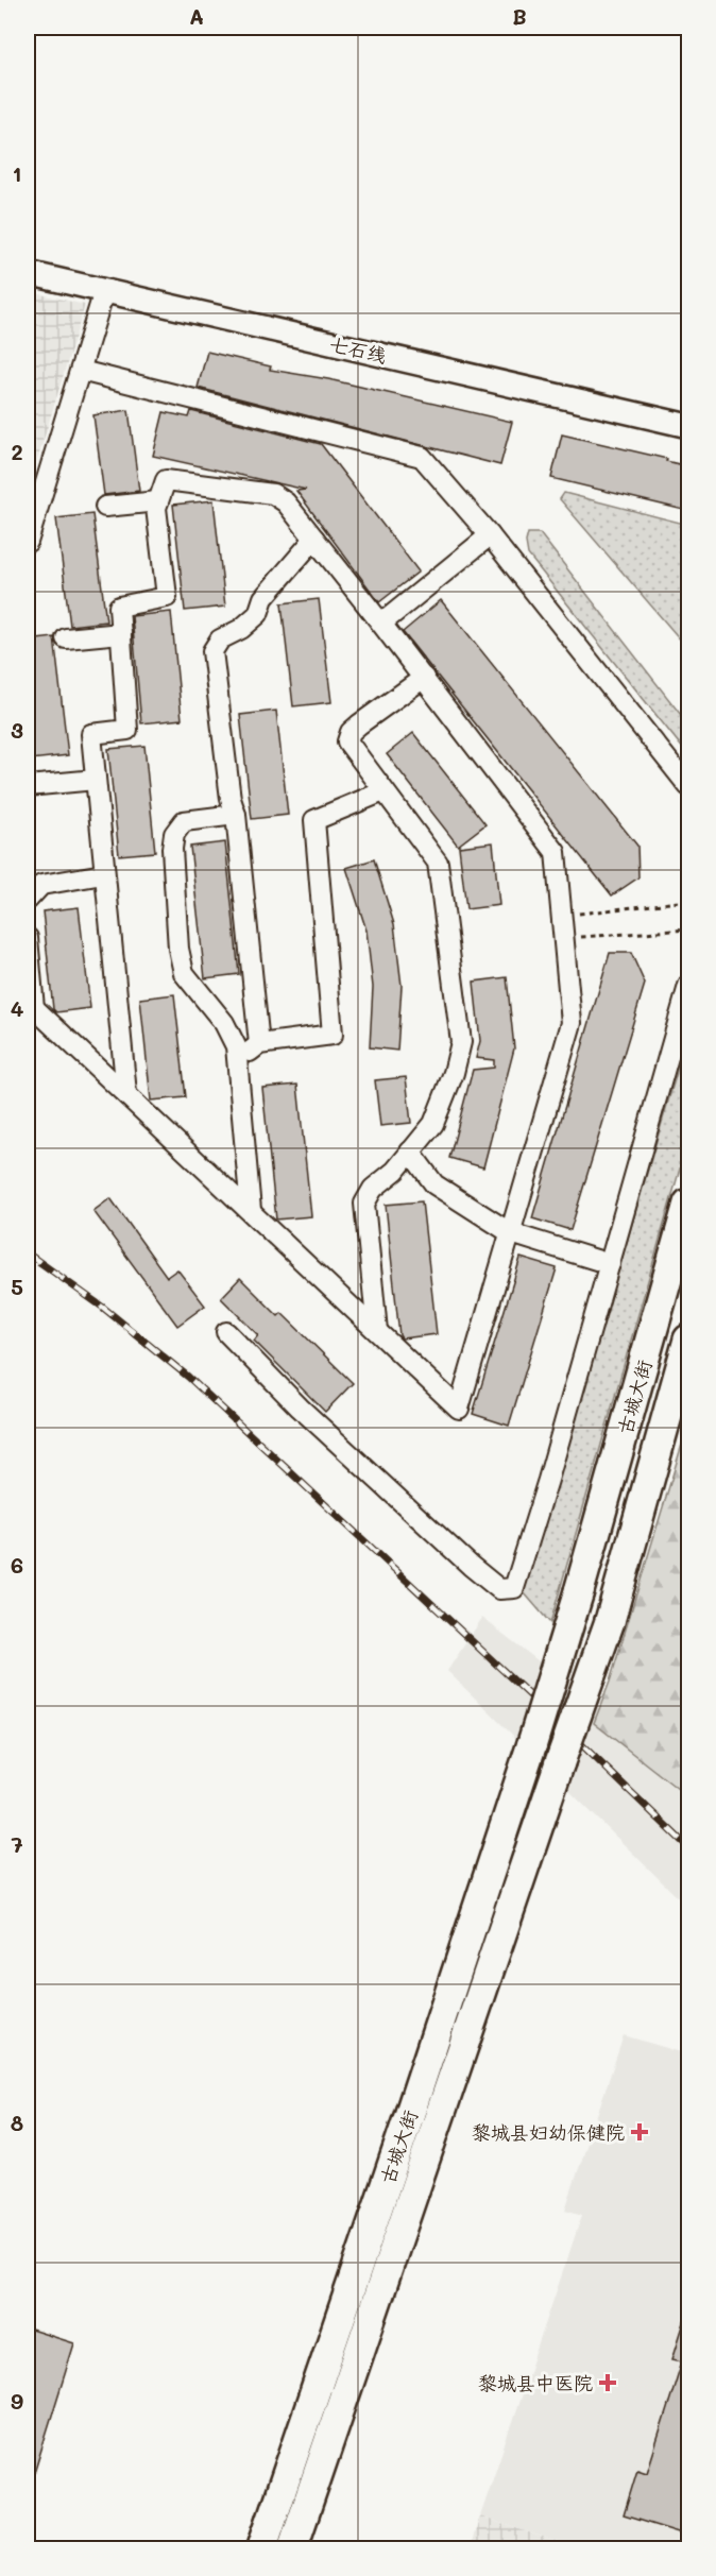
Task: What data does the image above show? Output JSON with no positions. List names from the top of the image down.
{
  "streets": {
    "main road": ["古城大街"],
    "street": ["七石线"]
  },
  "places": {
    "health": ["黎城县妇幼保健院", "黎城县中医院"]
  },
  "grid": {
    "columns": ["A", "B"],
    "rows": [
      "1",
      "2",
      "3",
      "4",
      "5",
      "6",
      "7",
      "8",
      "9"
    ]
  }
}
